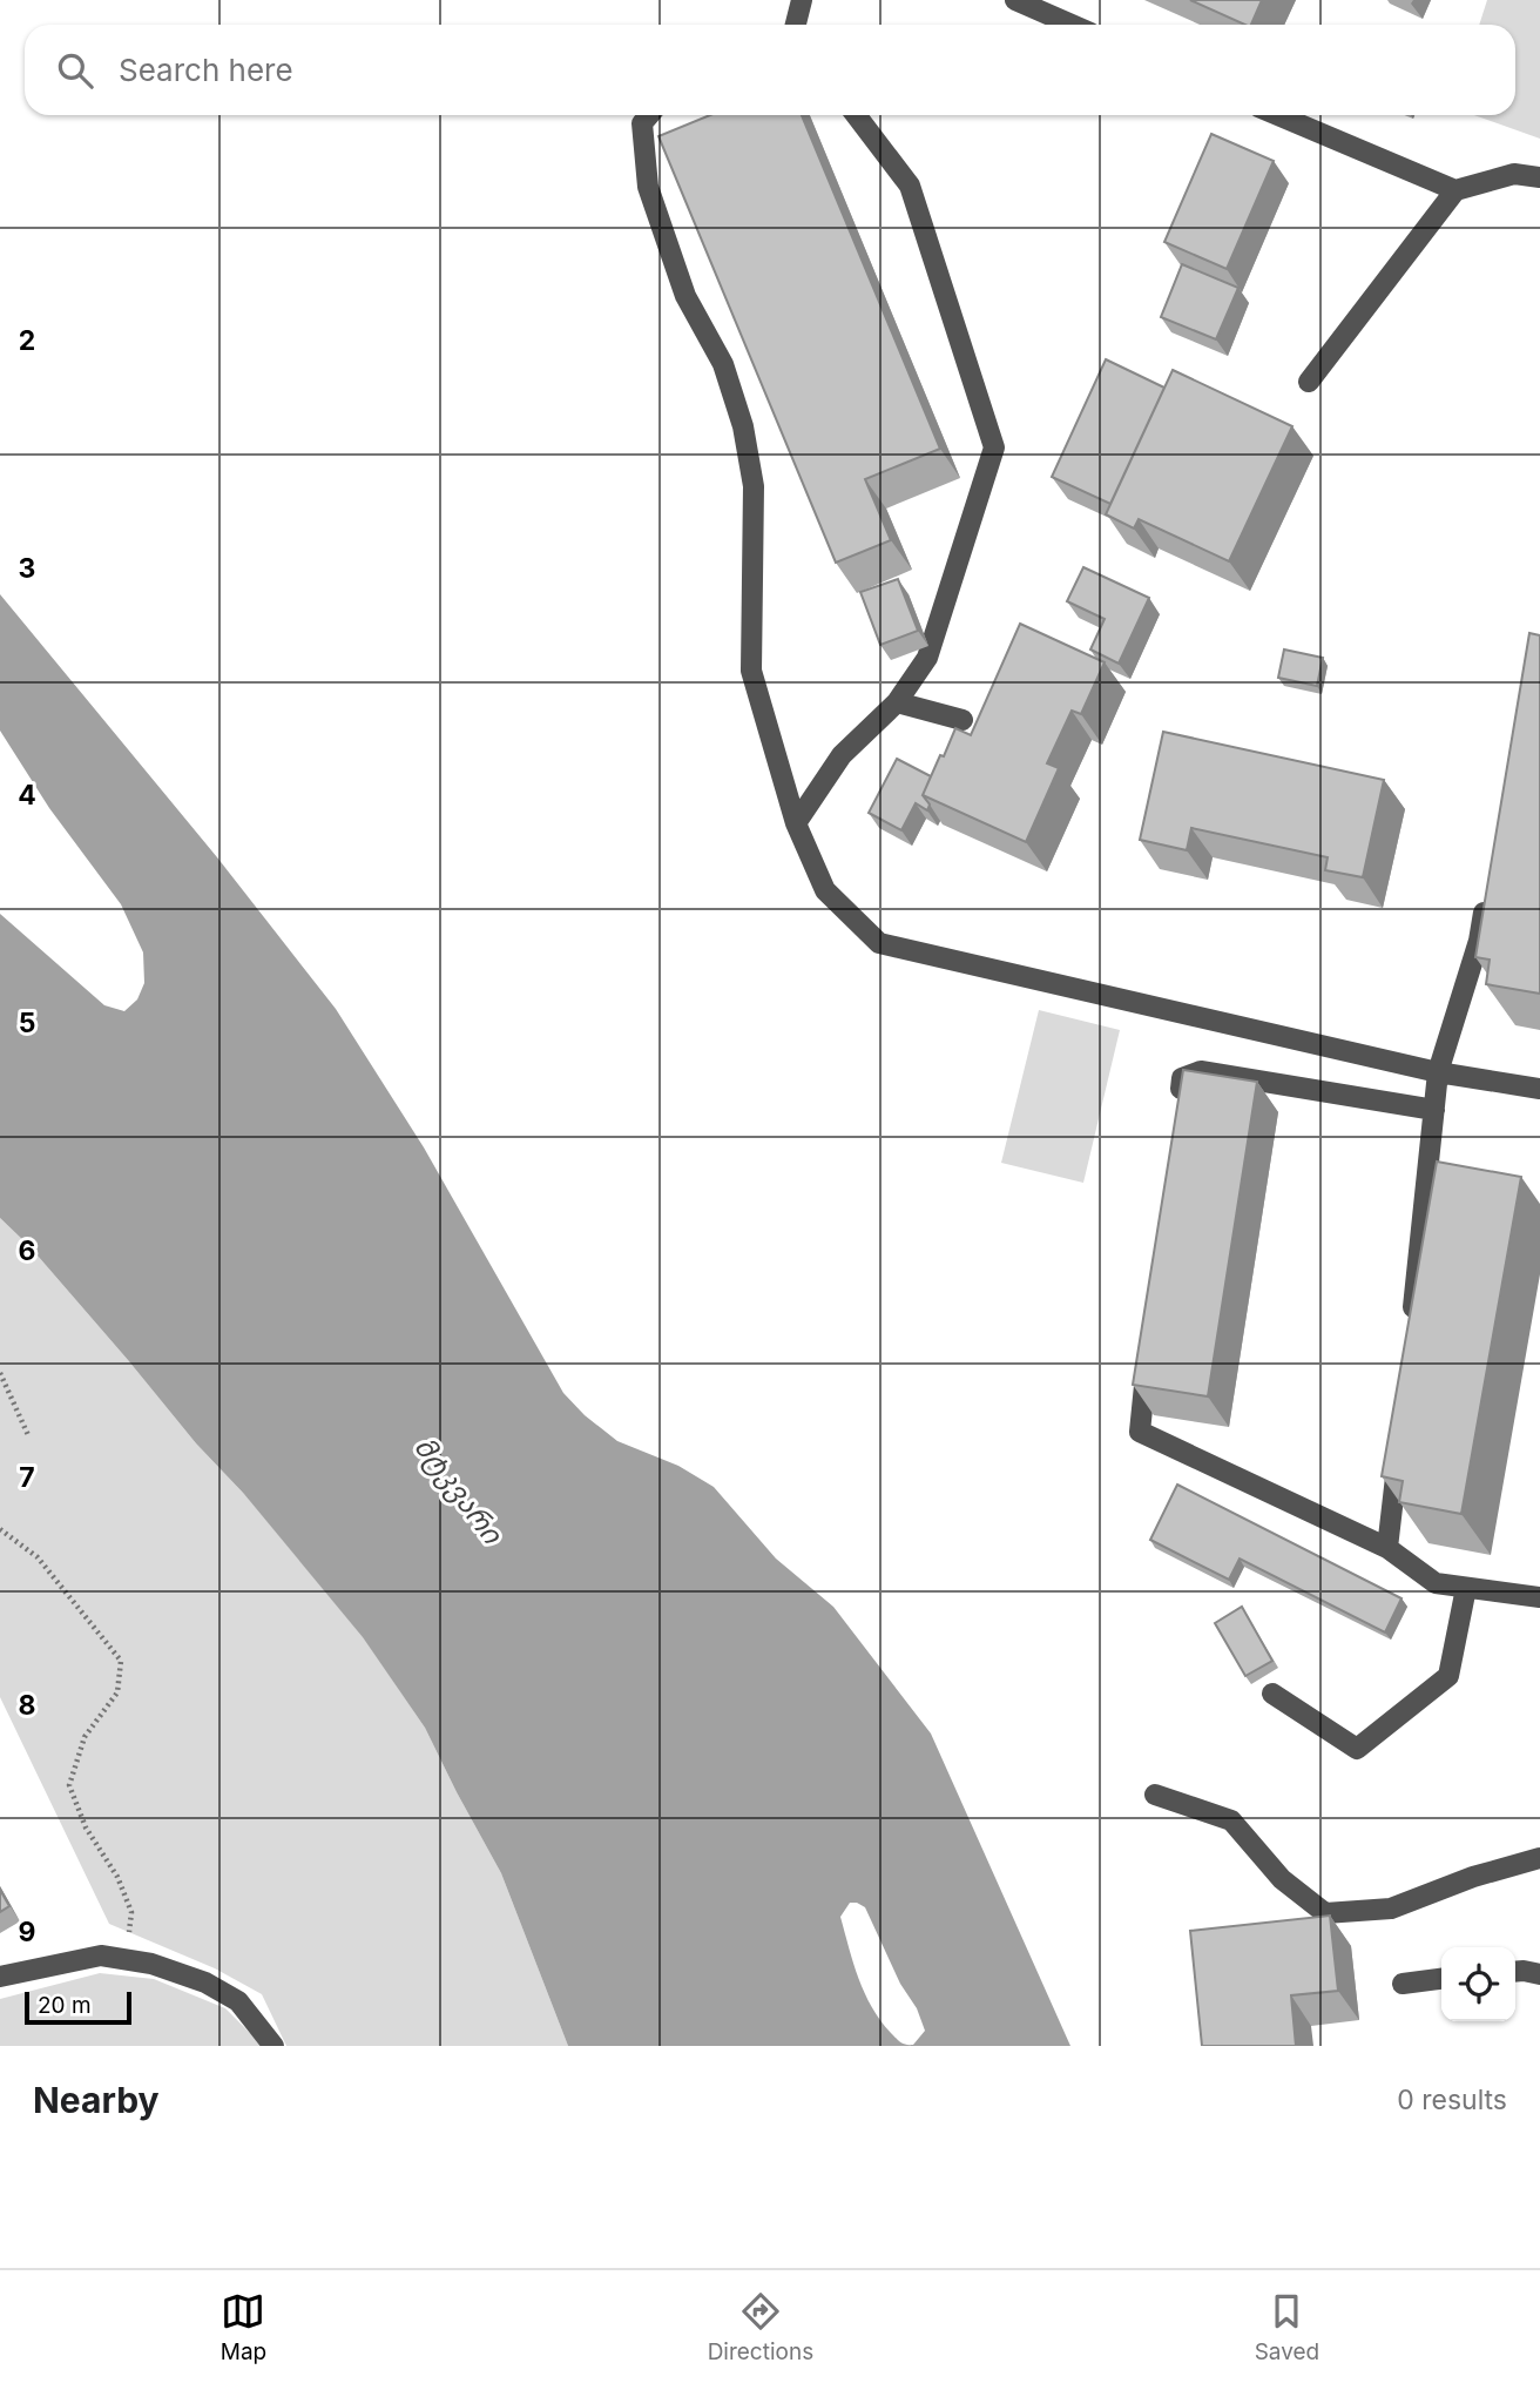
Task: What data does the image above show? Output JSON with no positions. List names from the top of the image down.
{
  "water": ["მტკვარი"],
  "scale_bar": "20 m",
  "page": {
    "search": "Search here",
    "scale": "20 m",
    "heading": ["Nearby", "0 results"],
    "nav": ["Map", "Directions", "Saved"]
  },
  "grid": {
    "rows": [
      "2",
      "3",
      "4",
      "5",
      "6",
      "7",
      "8",
      "9"
    ]
  }
}
